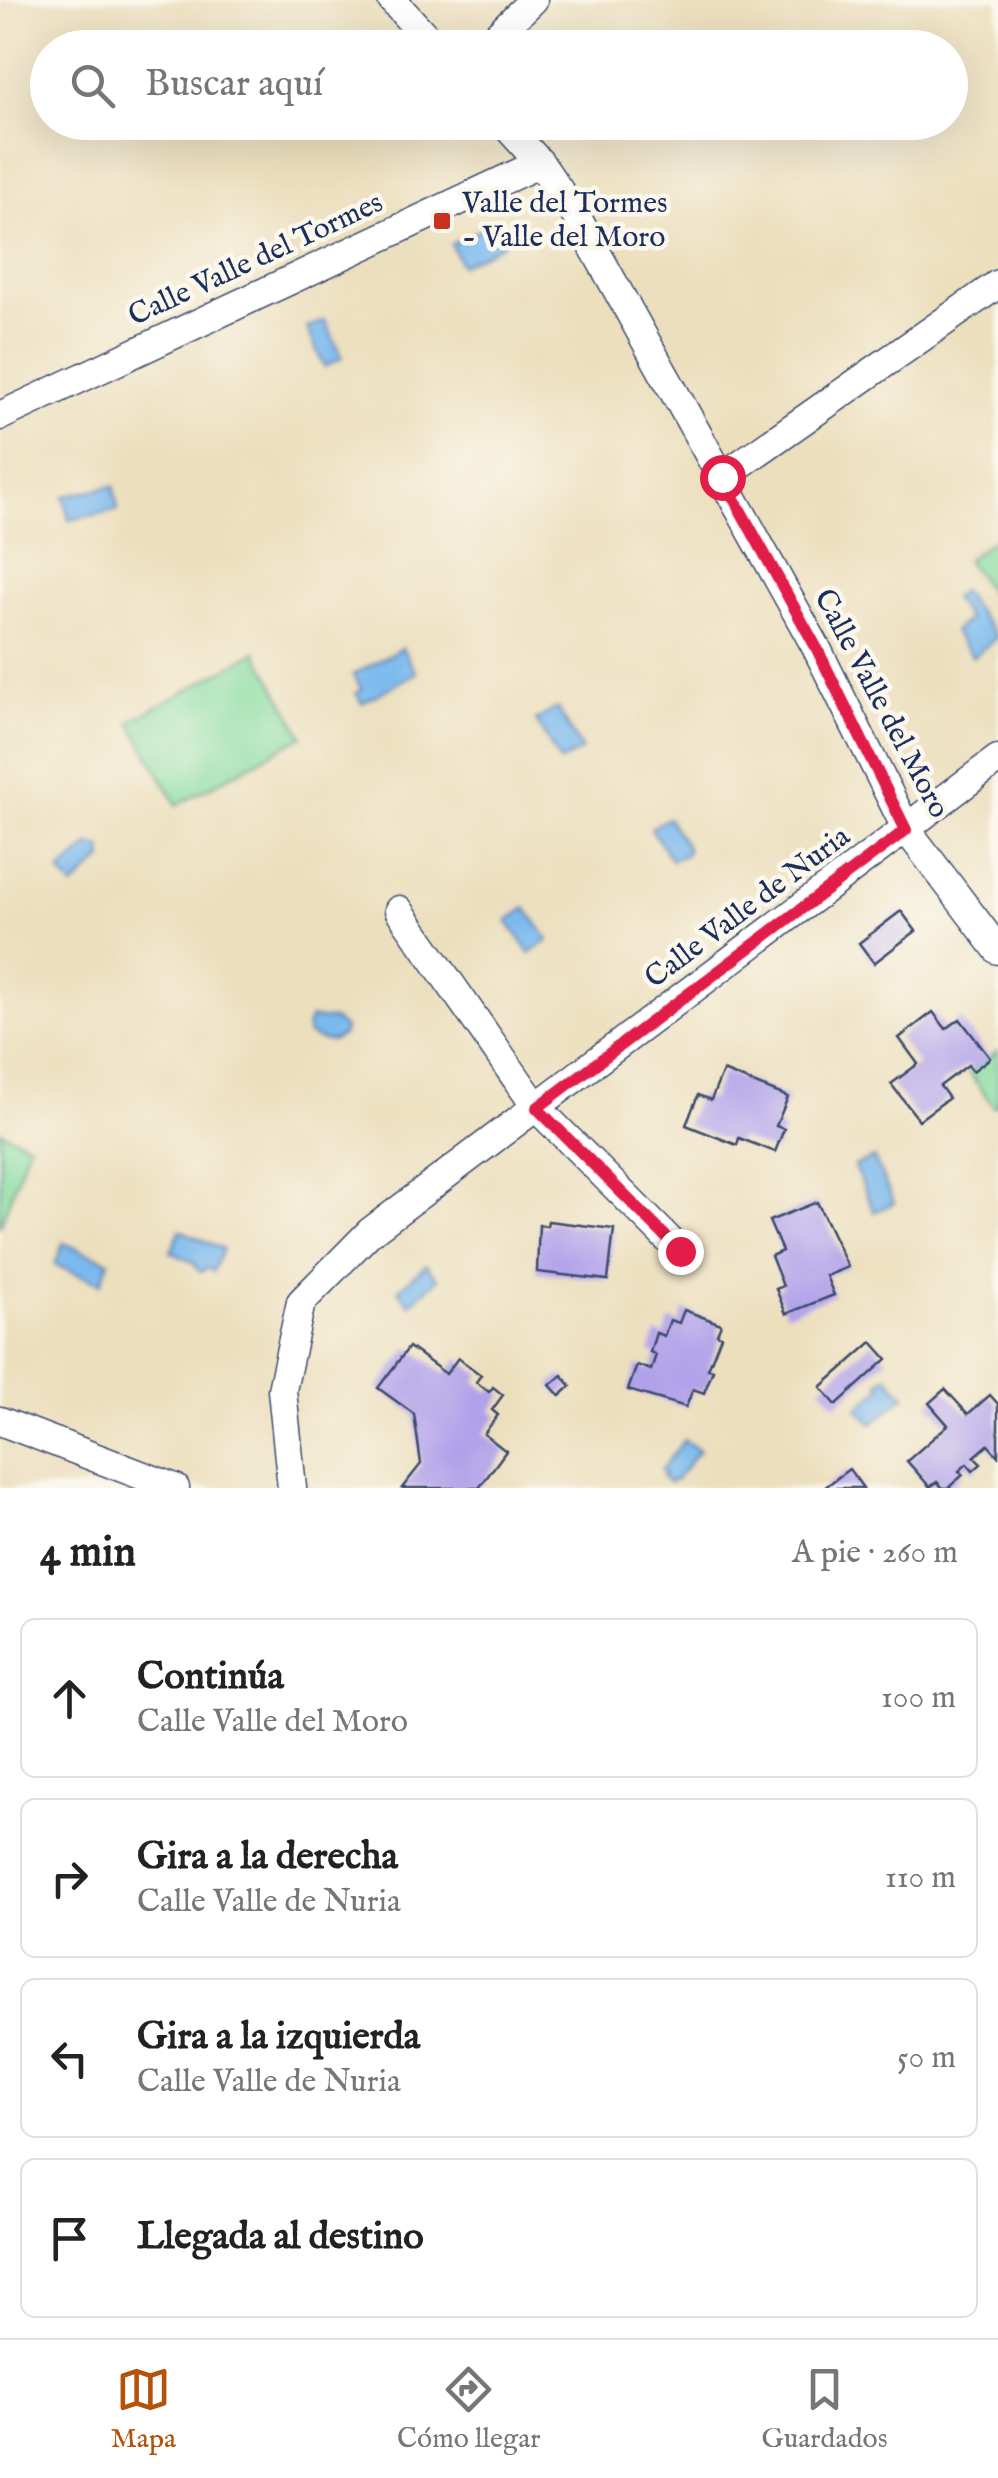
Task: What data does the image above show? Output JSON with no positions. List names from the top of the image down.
{
  "streets": {
    "street": ["Calle Valle del Tormes", "Calle Valle del Moro", "Calle Valle de Nuria"]
  },
  "crossings": [
    ["Calle Valle del Tormes", "Calle Valle del Moro"],
    ["Calle Valle del Moro", "Calle Valle de Nuria"]
  ],
  "places": {
    "transit": ["Valle del Tormes - Valle del Moro"]
  },
  "page": {
    "search": "Buscar aquí",
    "heading": ["4 min", "A pie · 260 m"],
    "list": [
      ["Continúa", "Calle Valle del Moro", "100 m"],
      ["Gira a la derecha", "Calle Valle de Nuria", "110 m"],
      ["Gira a la izquierda", "Calle Valle de Nuria", "50 m"],
      "Llegada al destino"
    ],
    "nav": ["Mapa", "Cómo llegar", "Guardados"]
  }
}
